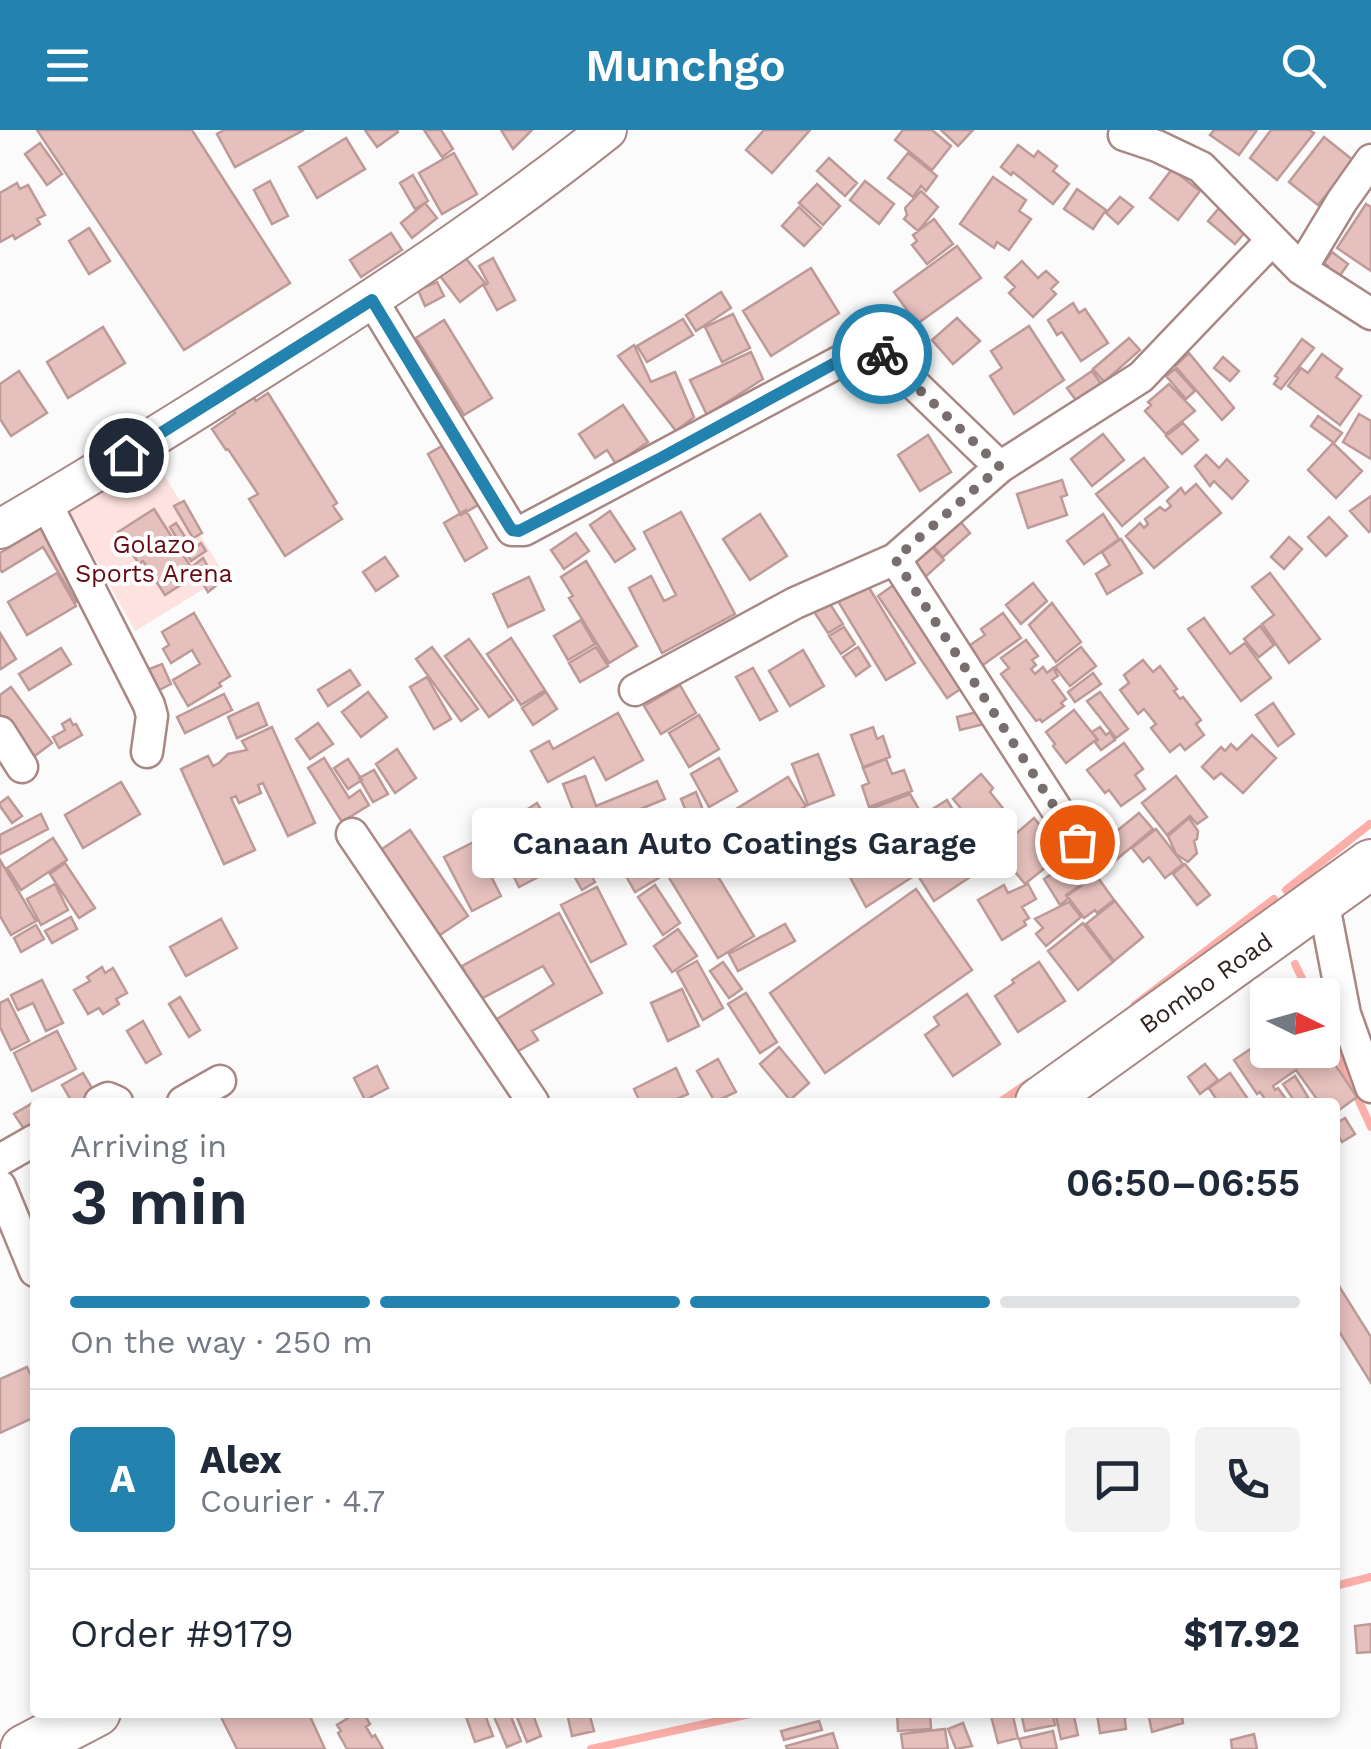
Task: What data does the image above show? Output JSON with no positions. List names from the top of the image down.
{
  "streets": {
    "main road": ["Bombo Road"]
  },
  "parks": ["Golazo Sports Arena"],
  "places": ["Canaan Auto Coatings Garage"],
  "north": "right",
  "page": {
    "header": "Munchgo",
    "bubble": "Canaan Auto Coatings Garage",
    "heading": ["3 min", "Arriving in", "06:50–06:55"],
    "panel": [
      "Alex",
      "Courier · 4.7",
      "Order #9179",
      "$17.92"
    ],
    "bar": "On the way · 250 m",
    "round": "A"
  }
}
